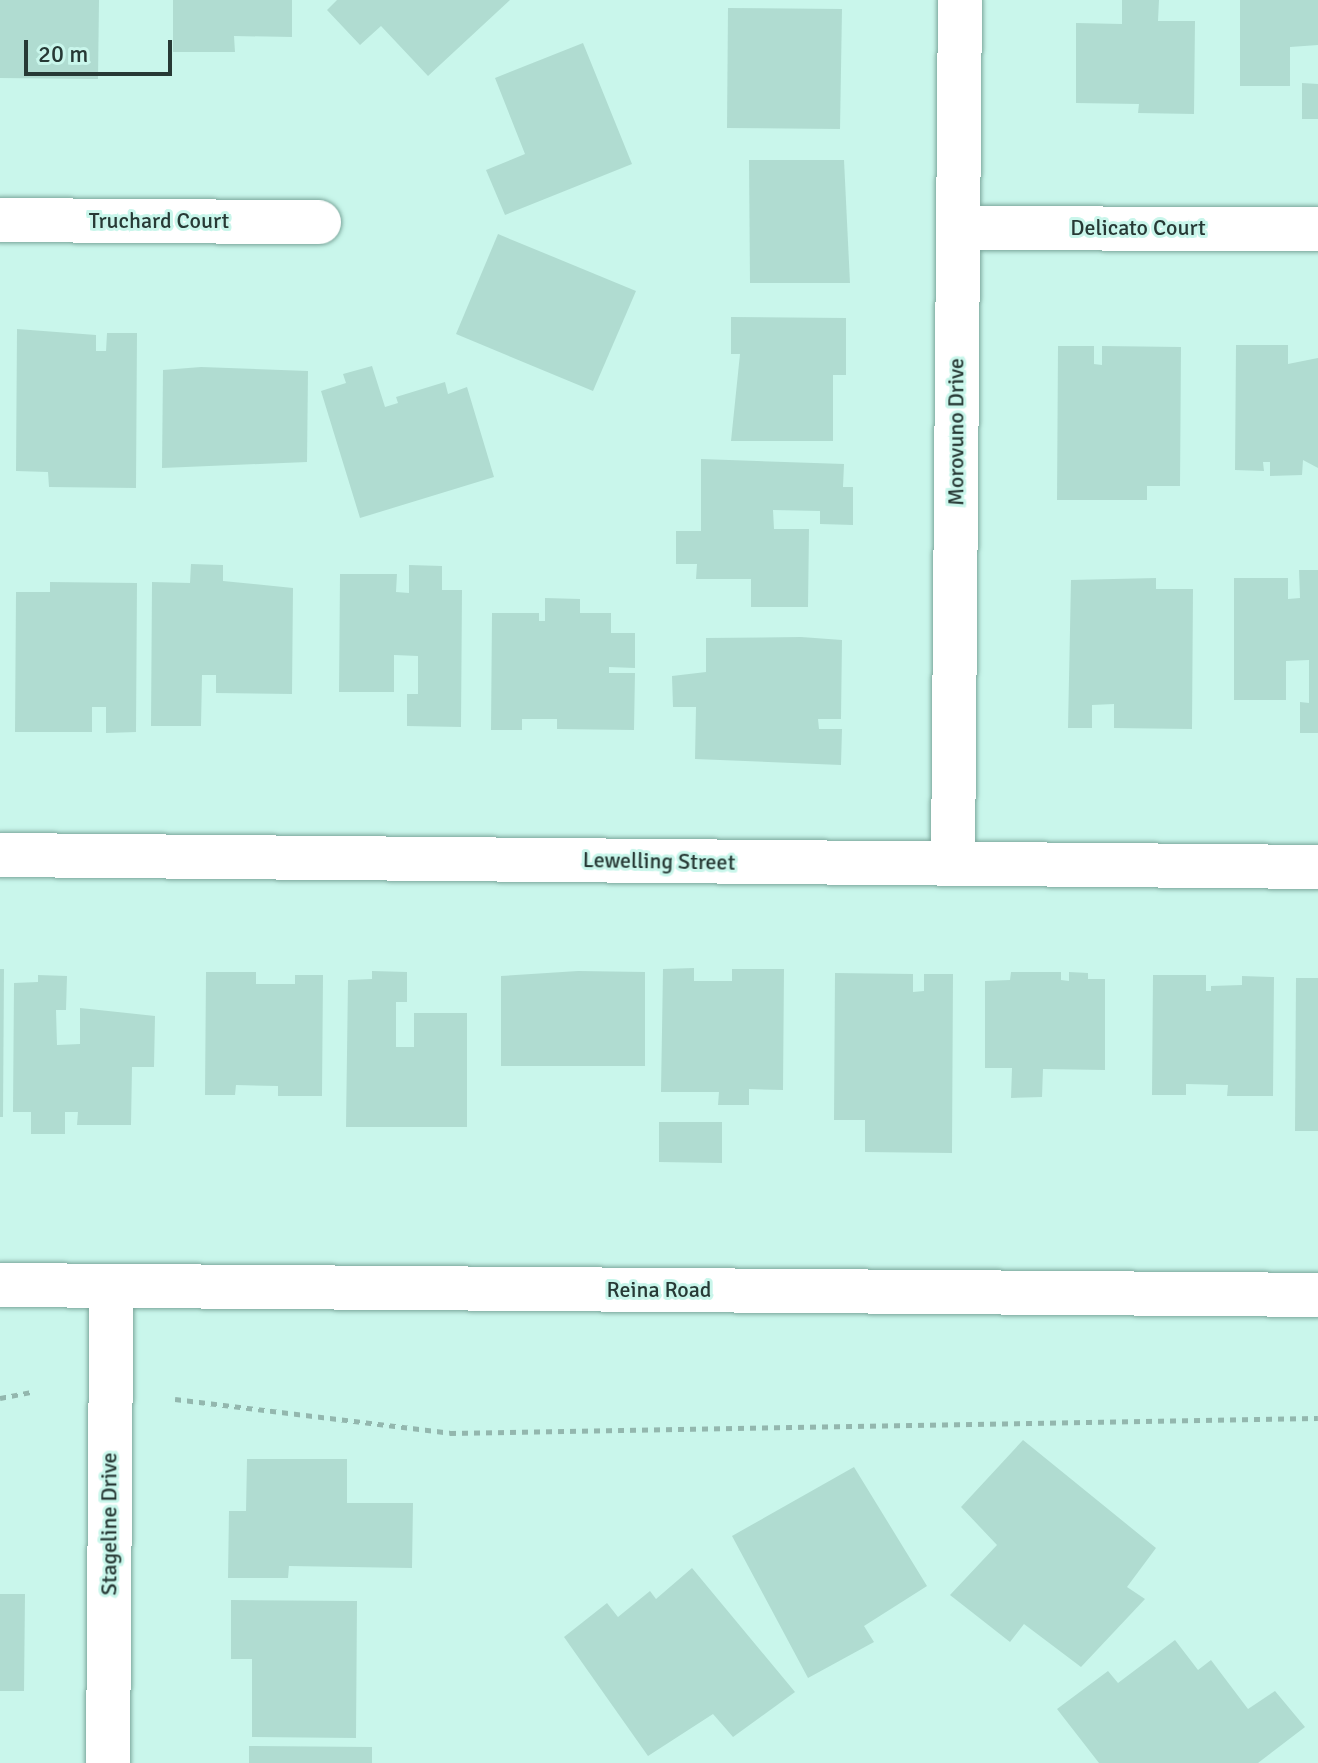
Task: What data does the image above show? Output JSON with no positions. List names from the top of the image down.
{
  "streets": {
    "street": [
      "Truchard Court",
      "Delicato Court",
      "Morovuno Drive",
      "Lewelling Street",
      "Reina Road",
      "Stageline Drive"
    ]
  },
  "crossings": [
    ["Delicato Court", "Morovuno Drive"],
    ["Morovuno Drive", "Lewelling Street"],
    ["Reina Road", "Stageline Drive"]
  ],
  "scale_bar": "20 m"
}
